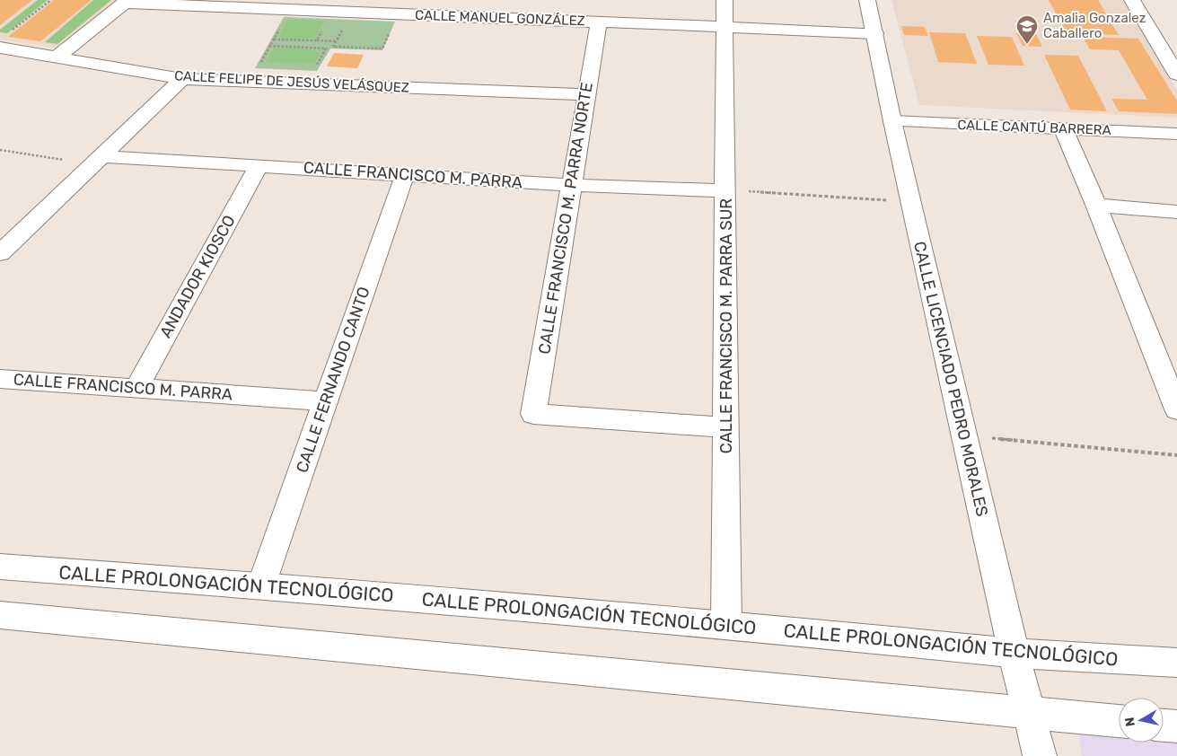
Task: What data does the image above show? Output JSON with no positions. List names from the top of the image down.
{
  "streets": {
    "street": [
      "CALLE MANUEL GONZÁLEZ",
      "CALLE FELIPE DE JESÚS VELÁSQUEZ",
      "CALLE CANTÚ BARRERA",
      "CALLE FRANCISCO M. PARRA",
      "CALLE FRANCISCO M. PARRA NORTE",
      "ANDADOR KIOSCO",
      "CALLE FRANCISCO M. PARRA SUR",
      "CALLE LICENCIADO PEDRO MORALES",
      "CALLE FERNANDO CANTO",
      "CALLE PROLONGACIÓN TECNOLÓGICO"
    ]
  },
  "crossings": [
    ["CALLE MANUEL GONZÁLEZ", "CALLE FRANCISCO M. PARRA NORTE"],
    ["CALLE MANUEL GONZÁLEZ", "CALLE FRANCISCO M. PARRA SUR"],
    ["CALLE MANUEL GONZÁLEZ", "CALLE LICENCIADO PEDRO MORALES"],
    ["CALLE FELIPE DE JESÚS VELÁSQUEZ", "CALLE FRANCISCO M. PARRA NORTE"],
    ["CALLE CANTÚ BARRERA", "CALLE LICENCIADO PEDRO MORALES"],
    ["CALLE FRANCISCO M. PARRA", "CALLE FRANCISCO M. PARRA NORTE"],
    ["CALLE FRANCISCO M. PARRA", "ANDADOR KIOSCO"],
    ["CALLE FRANCISCO M. PARRA", "CALLE FRANCISCO M. PARRA SUR"],
    ["CALLE FRANCISCO M. PARRA", "CALLE FERNANDO CANTO"],
    ["CALLE FRANCISCO M. PARRA NORTE", "CALLE FRANCISCO M. PARRA SUR"],
    ["CALLE FRANCISCO M. PARRA SUR", "CALLE PROLONGACIÓN TECNOLÓGICO"],
    ["CALLE LICENCIADO PEDRO MORALES", "CALLE PROLONGACIÓN TECNOLÓGICO"],
    ["CALLE FERNANDO CANTO", "CALLE PROLONGACIÓN TECNOLÓGICO"]
  ],
  "places": {
    "school or university": ["Amalia Gonzalez Caballero"]
  },
  "north": "left"
}
